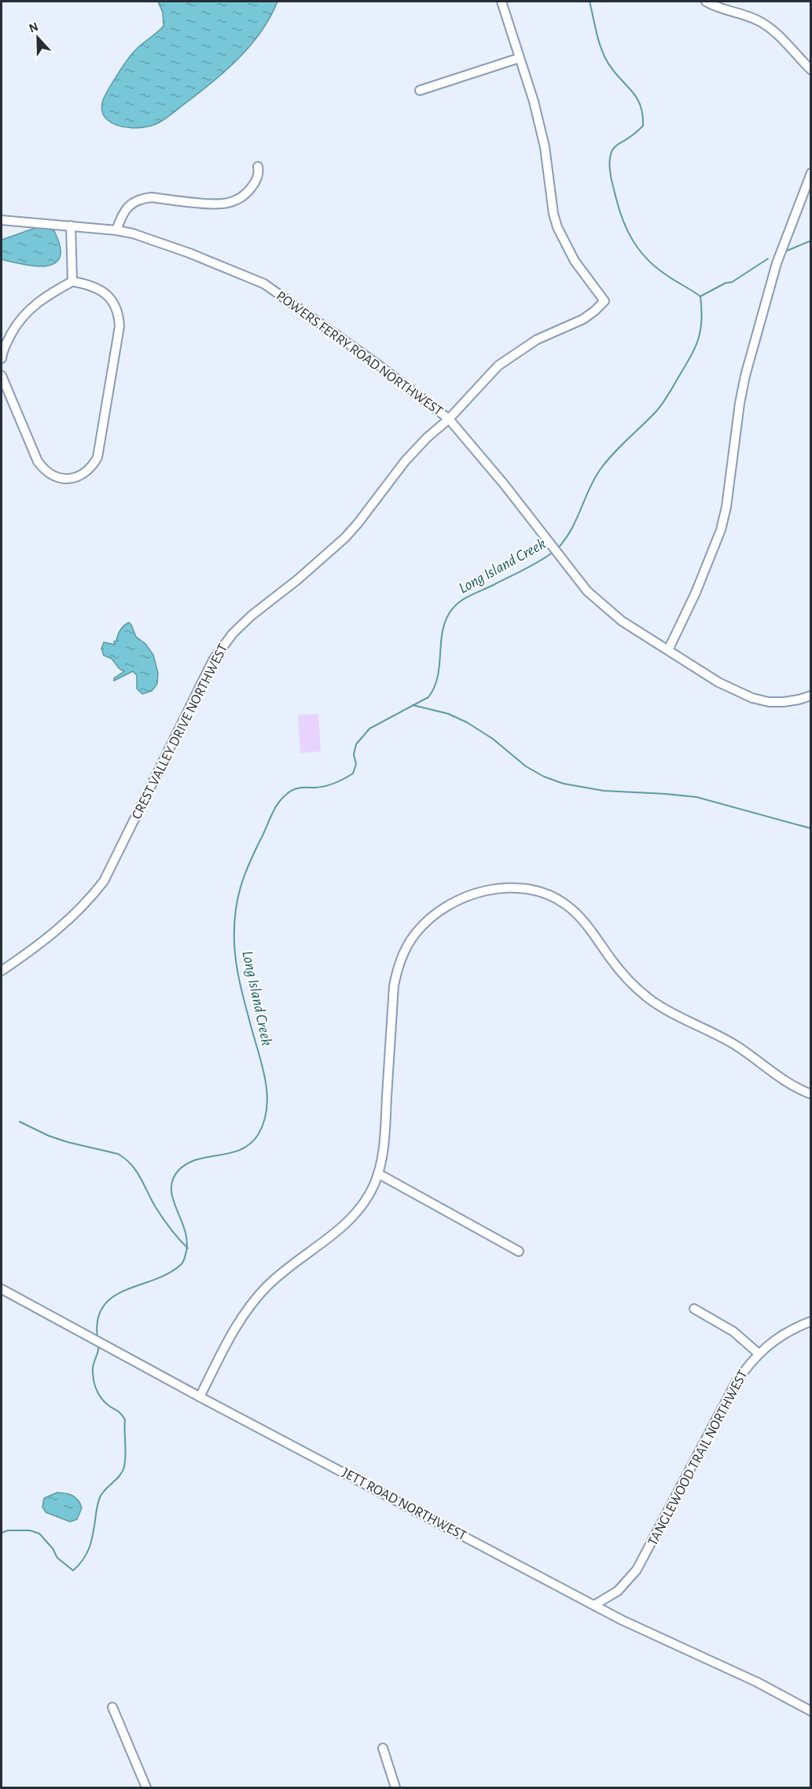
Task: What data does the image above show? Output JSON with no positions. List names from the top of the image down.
{
  "streets": {
    "street": [
      "POWERS FERRY ROAD NORTHWEST",
      "CREST VALLEY DRIVE NORTHWEST",
      "TANGLEWOOD TRAIL NORTHWEST",
      "JETT ROAD NORTHWEST"
    ]
  },
  "crossings": [
    ["POWERS FERRY ROAD NORTHWEST", "CREST VALLEY DRIVE NORTHWEST"],
    ["TANGLEWOOD TRAIL NORTHWEST", "JETT ROAD NORTHWEST"]
  ],
  "water": ["Long Island Creek"],
  "north": "top"
}
